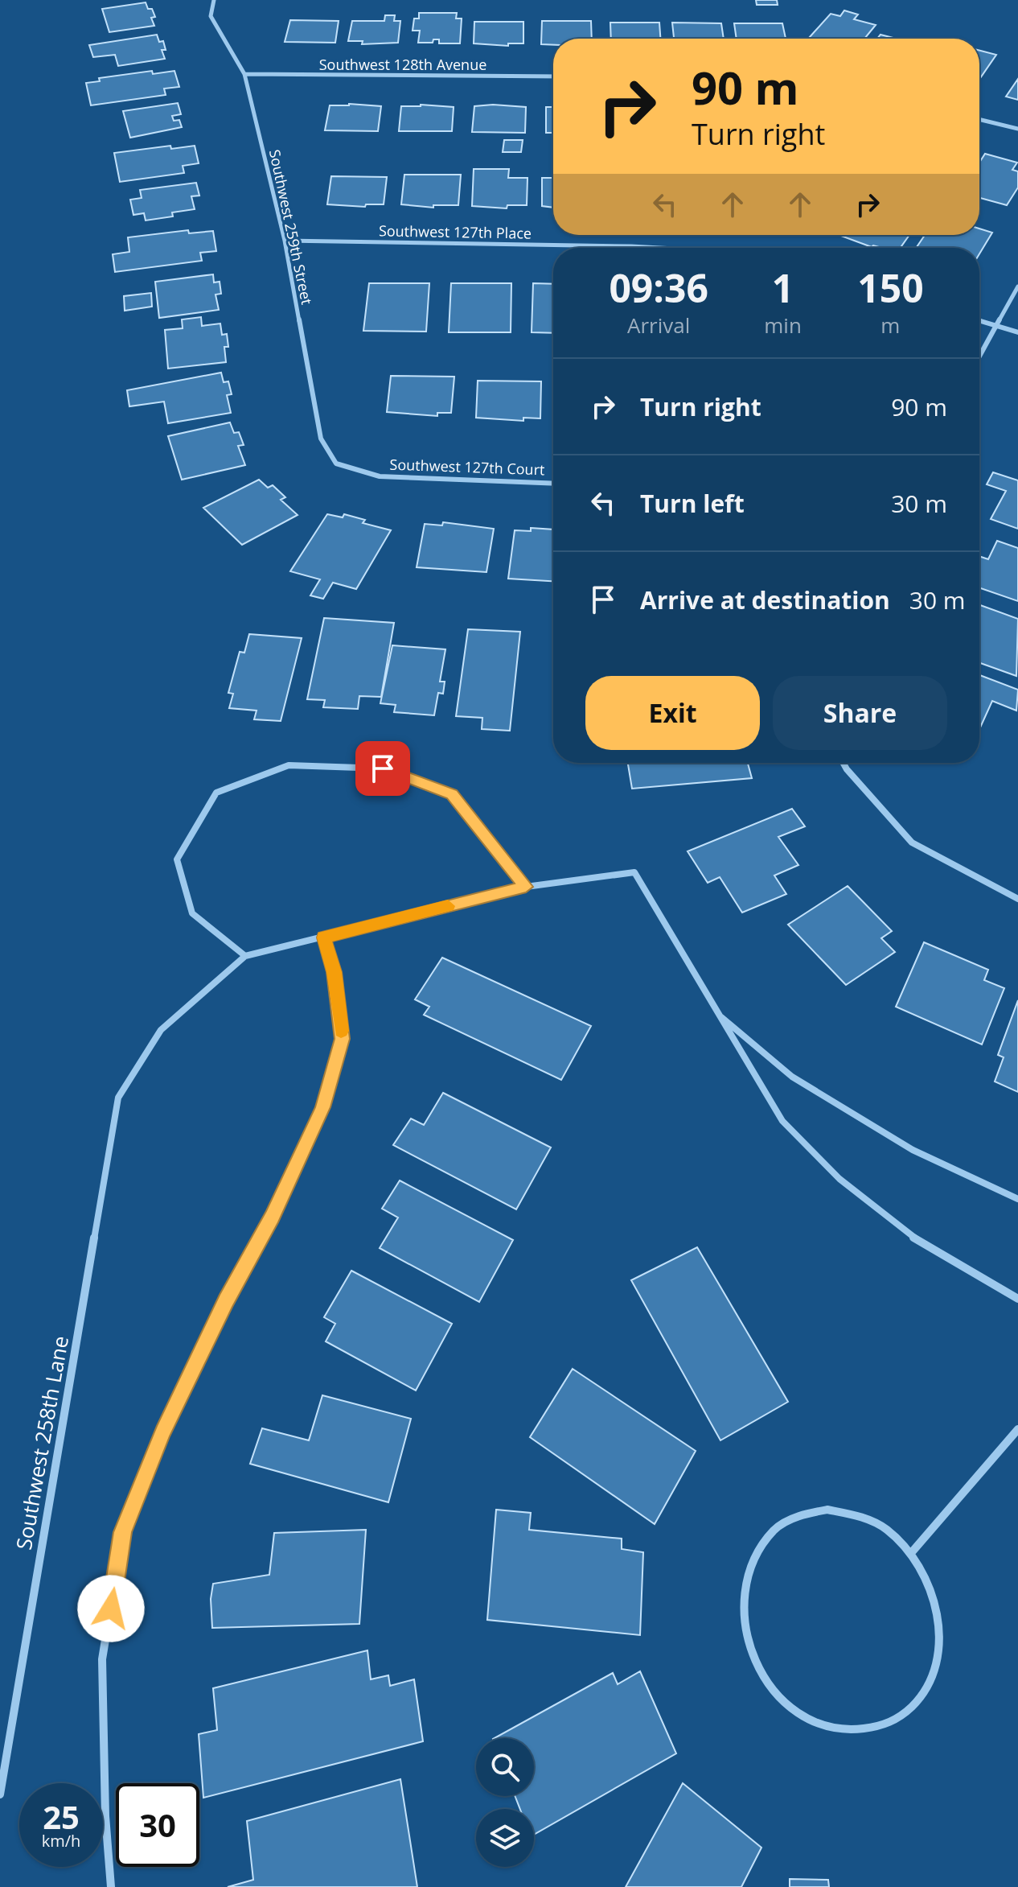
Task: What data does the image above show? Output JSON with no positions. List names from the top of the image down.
{
  "streets": {
    "street": [
      "Southwest 128th Avenue",
      "Southwest 259th Street",
      "Southwest 127th Place",
      "Southwest 127th Court",
      "Southwest 258th Lane"
    ]
  },
  "crossings": [
    ["Southwest 128th Avenue", "Southwest 259th Street"],
    ["Southwest 259th Street", "Southwest 127th Place"],
    ["Southwest 259th Street", "Southwest 127th Court"]
  ],
  "page": {
    "turn": ["90 m", "Turn right"],
    "eta": [
      "09:36",
      "Arrival",
      "1",
      "min",
      "150",
      "m"
    ],
    "list": [
      {
        "name": "Turn right",
        "value": "90 m"
      },
      {
        "name": "Turn left",
        "value": "30 m"
      },
      {
        "name": "Arrive at destination",
        "value": "30 m"
      }
    ],
    "buttons": ["Exit", "Share"],
    "speed": "25 km/h",
    "limit": "30"
  }
}
